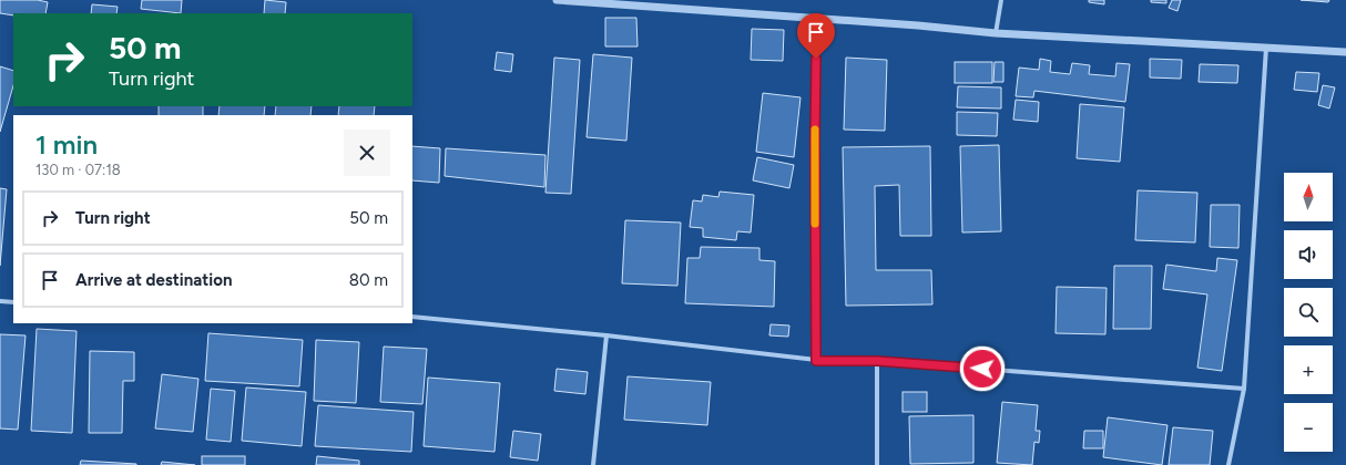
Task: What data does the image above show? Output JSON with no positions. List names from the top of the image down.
{
  "north": "top",
  "page": {
    "turn": ["50 m", "Turn right"],
    "heading": ["1 min", "130 m · 07:18"],
    "map_buttons": ["+", "−"],
    "list": [
      {
        "name": "Turn right",
        "value": "50 m"
      },
      {
        "name": "Arrive at destination",
        "value": "80 m"
      }
    ]
  }
}
